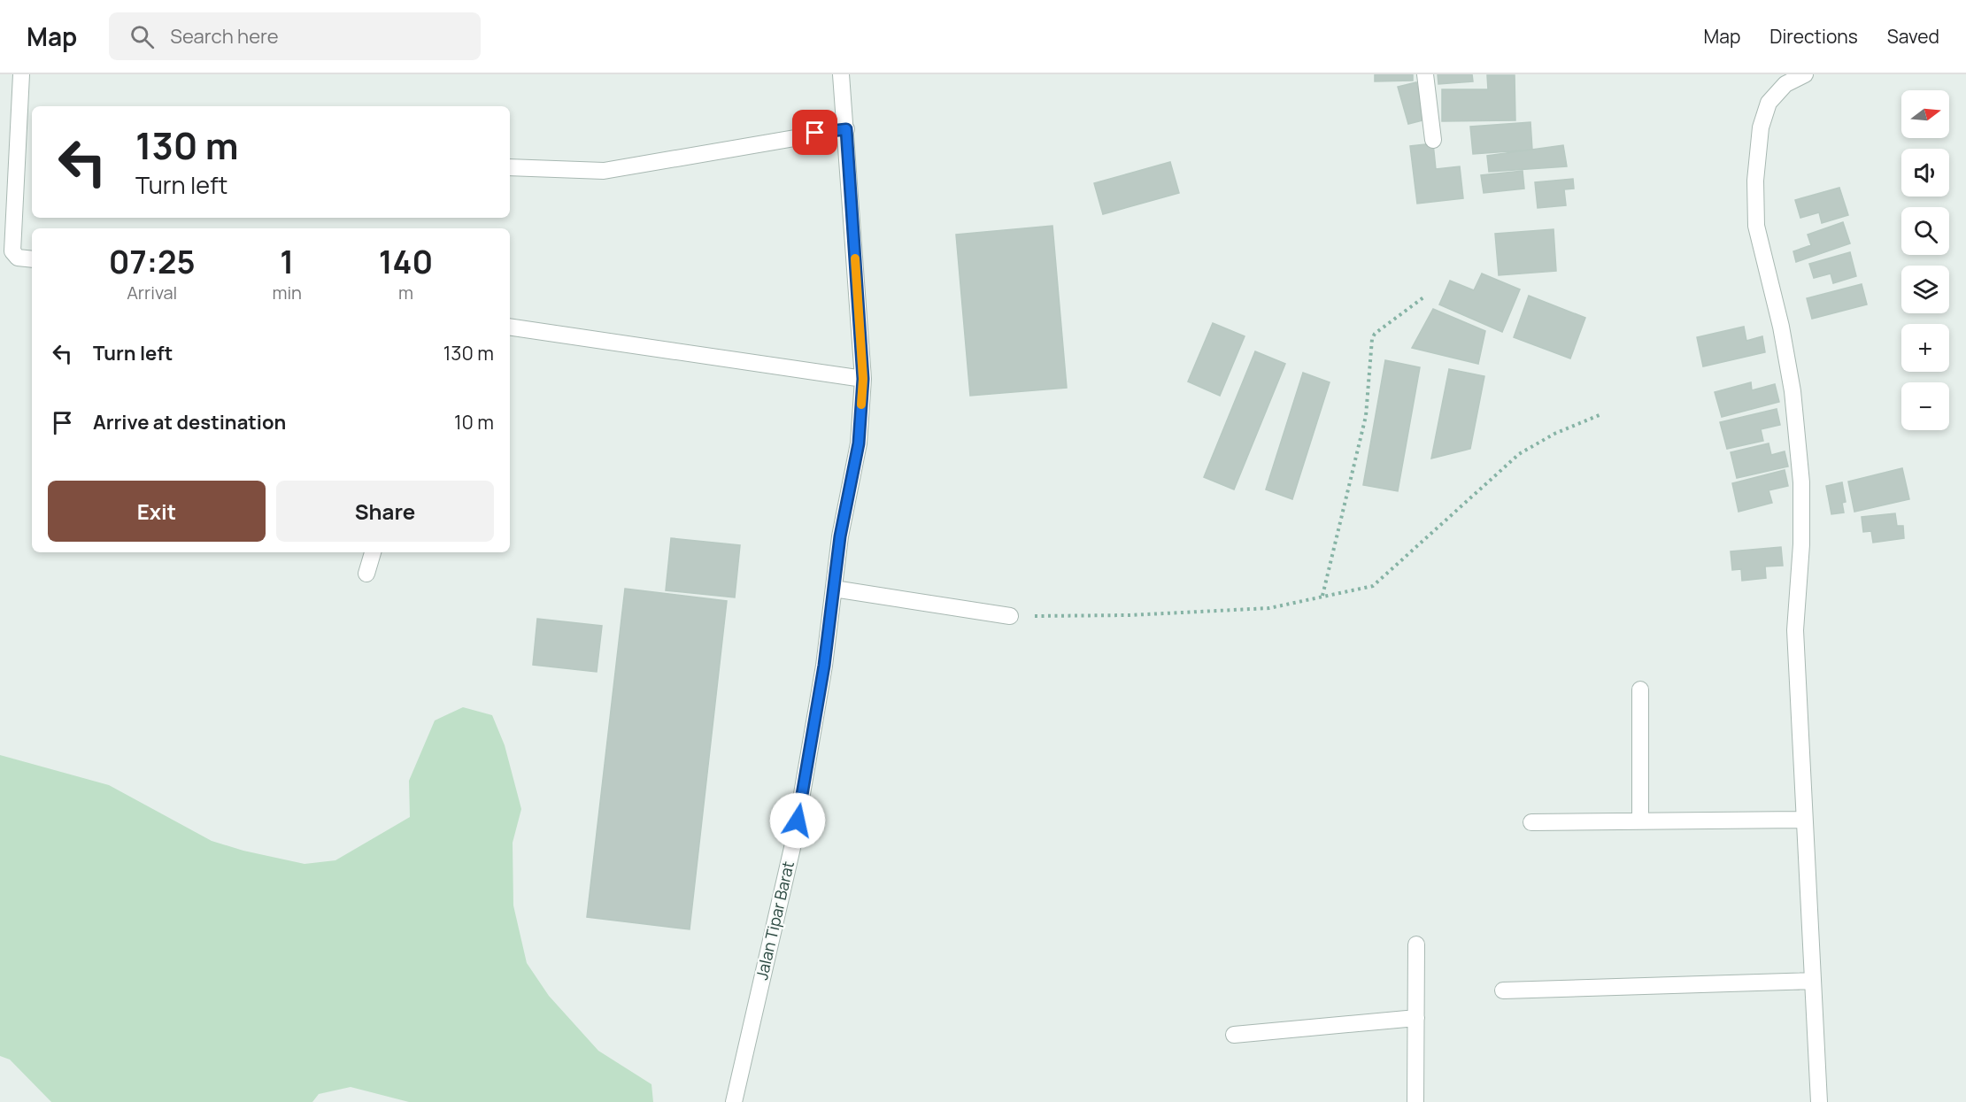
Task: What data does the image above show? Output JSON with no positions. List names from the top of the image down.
{
  "streets": {
    "street": ["Jalan Tipar Barat"]
  },
  "north": "right",
  "page": {
    "header": "Map",
    "search": "Search here",
    "nav": ["Map", "Directions", "Saved"],
    "map_buttons": ["+", "−"],
    "turn": ["130 m", "Turn left"],
    "eta": [
      "07:25",
      "Arrival",
      "1",
      "min",
      "140",
      "m"
    ],
    "list": [
      {
        "name": "Turn left",
        "value": "130 m"
      },
      {
        "name": "Arrive at destination",
        "value": "10 m"
      }
    ],
    "buttons": ["Exit", "Share"]
  }
}
